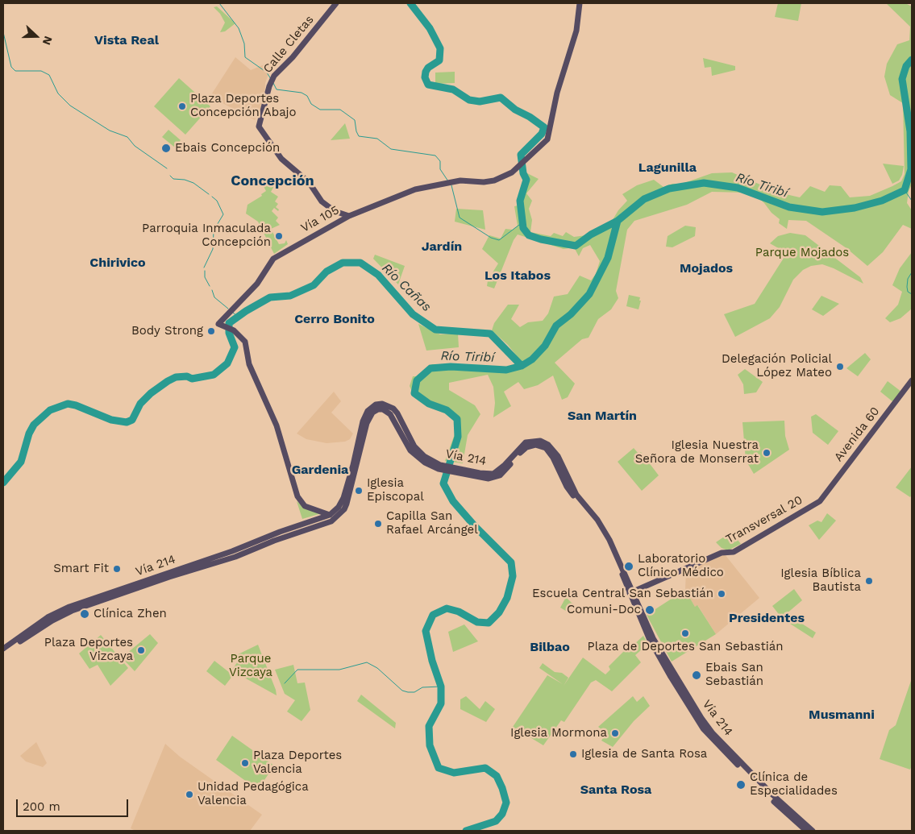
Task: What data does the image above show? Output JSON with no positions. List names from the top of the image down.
{
  "streets": {
    "main road": [
      "Calle Cletas",
      "Vía 105",
      "Avenida 60",
      "Vía 214",
      "Transversal 20"
    ]
  },
  "crossings": [
    ["Calle Cletas", "Vía 105"],
    ["Vía 105", "Vía 214"],
    ["Avenida 60", "Transversal 20"],
    ["Vía 214", "Transversal 20"]
  ],
  "districts": [
    "Vista Real",
    "Lagunilla",
    "Concepción",
    "Jardín",
    "Chirivico",
    "Mojados",
    "Los Itabos",
    "Cerro Bonito",
    "San Martín",
    "Gardenia",
    "Presidentes",
    "Bilbao",
    "Musmanni",
    "Santa Rosa"
  ],
  "water": ["Río Tiribí", "Río Cañas"],
  "parks": ["Parque Mojados", "Parque Vizcaya"],
  "places": [
    "Plaza Deportes Concepción Abajo",
    "Ebais Concepción",
    "Parroquia Inmaculada Concepción",
    "Body Strong",
    "Delegación Policial López Mateo",
    "Iglesia Nuestra Señora de Monserrat",
    "Iglesia Episcopal",
    "Capilla San Rafael Arcángel",
    "Laboratorio Clínico Médico",
    "Smart Fit",
    "Iglesia Bíblica Bautista",
    "Escuela Central San Sebastián",
    "Comuni-Doc",
    "Clínica Zhen",
    "Plaza de Deportes San Sebastián",
    "Plaza Deportes Vizcaya",
    "Ebais San Sebastián",
    "Iglesia Mormona",
    "Iglesia de Santa Rosa",
    "Plaza Deportes Valencia",
    "Clínica de Especialidades",
    "Unidad Pedagógica Valencia"
  ],
  "scale_bar": "200 m",
  "north": "right"
}
